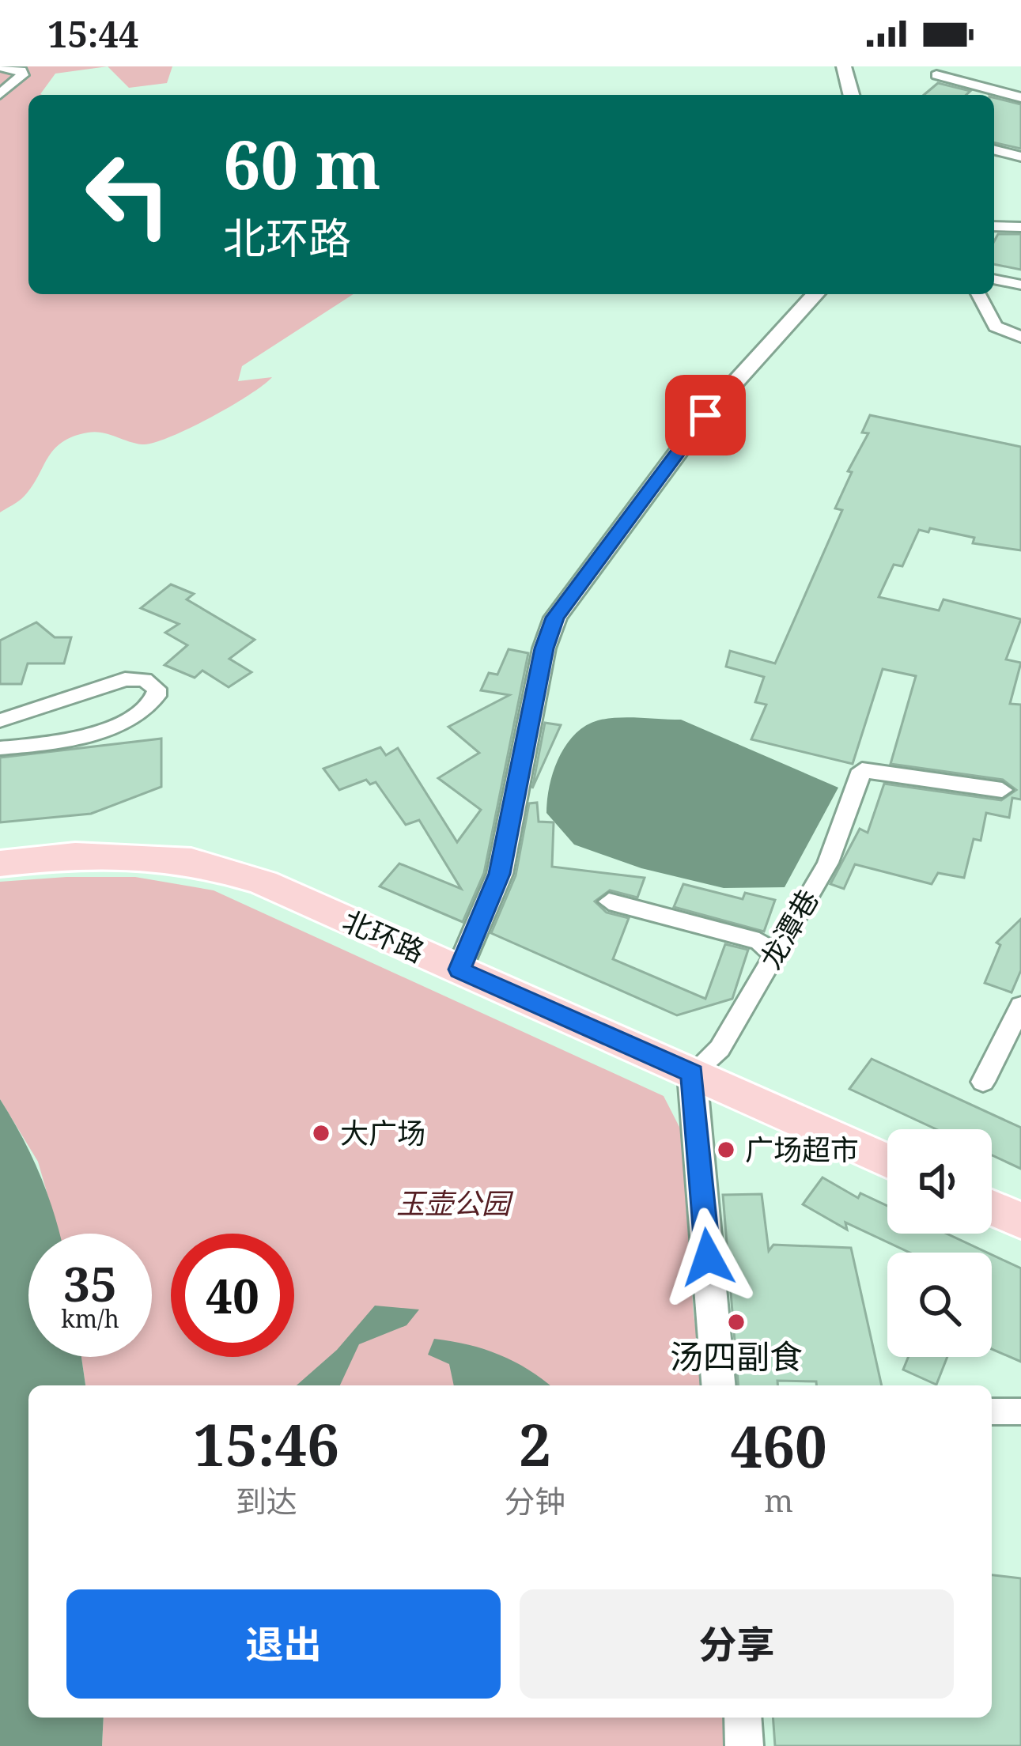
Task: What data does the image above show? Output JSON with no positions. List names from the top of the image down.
{
  "streets": {
    "main road": ["北环路"],
    "street": ["龙潭巷"]
  },
  "crossings": [
    ["龙潭巷", "北环路"]
  ],
  "parks": ["玉壶公园"],
  "places": ["大广场", "广场超市", "汤四副食"],
  "page": {
    "status": "15:44",
    "turn": ["60 m", "北环路"],
    "speed": "35 km/h",
    "limit": "40",
    "eta": [
      "15:46",
      "到达",
      "2",
      "分钟",
      "460",
      "m"
    ],
    "buttons": ["退出", "分享"]
  }
}
